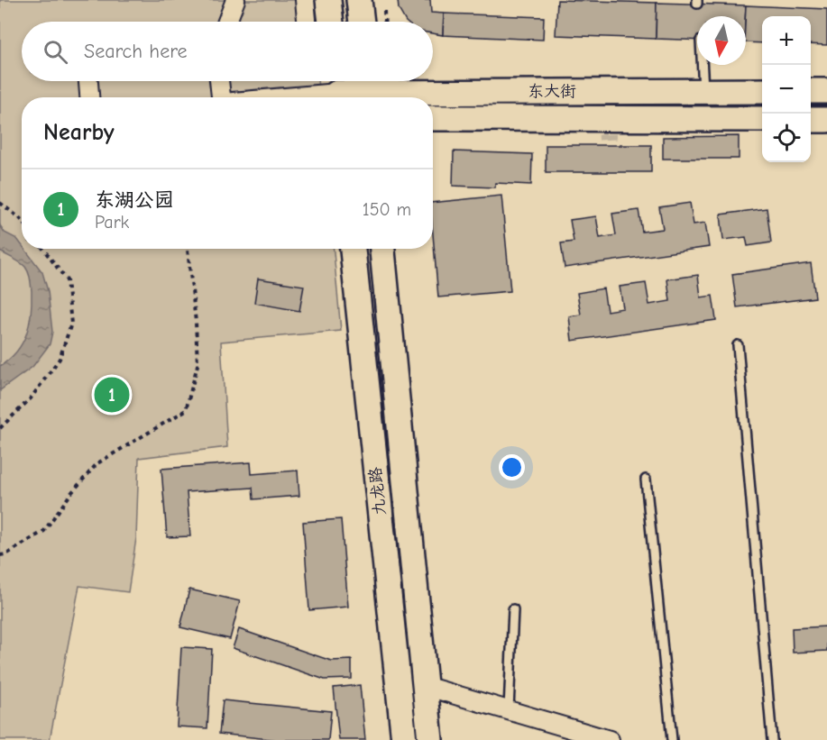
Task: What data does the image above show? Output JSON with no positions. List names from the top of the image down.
{
  "streets": {
    "main road": ["东大街", "九龙路"]
  },
  "north": "bottom",
  "page": {
    "map_buttons": ["+", "−"],
    "search": "Search here",
    "heading": "Nearby",
    "list": [
      {
        "mark": "1",
        "name": "东湖公园",
        "note": "Park",
        "value": "150 m"
      }
    ],
    "pins": "1"
  }
}
